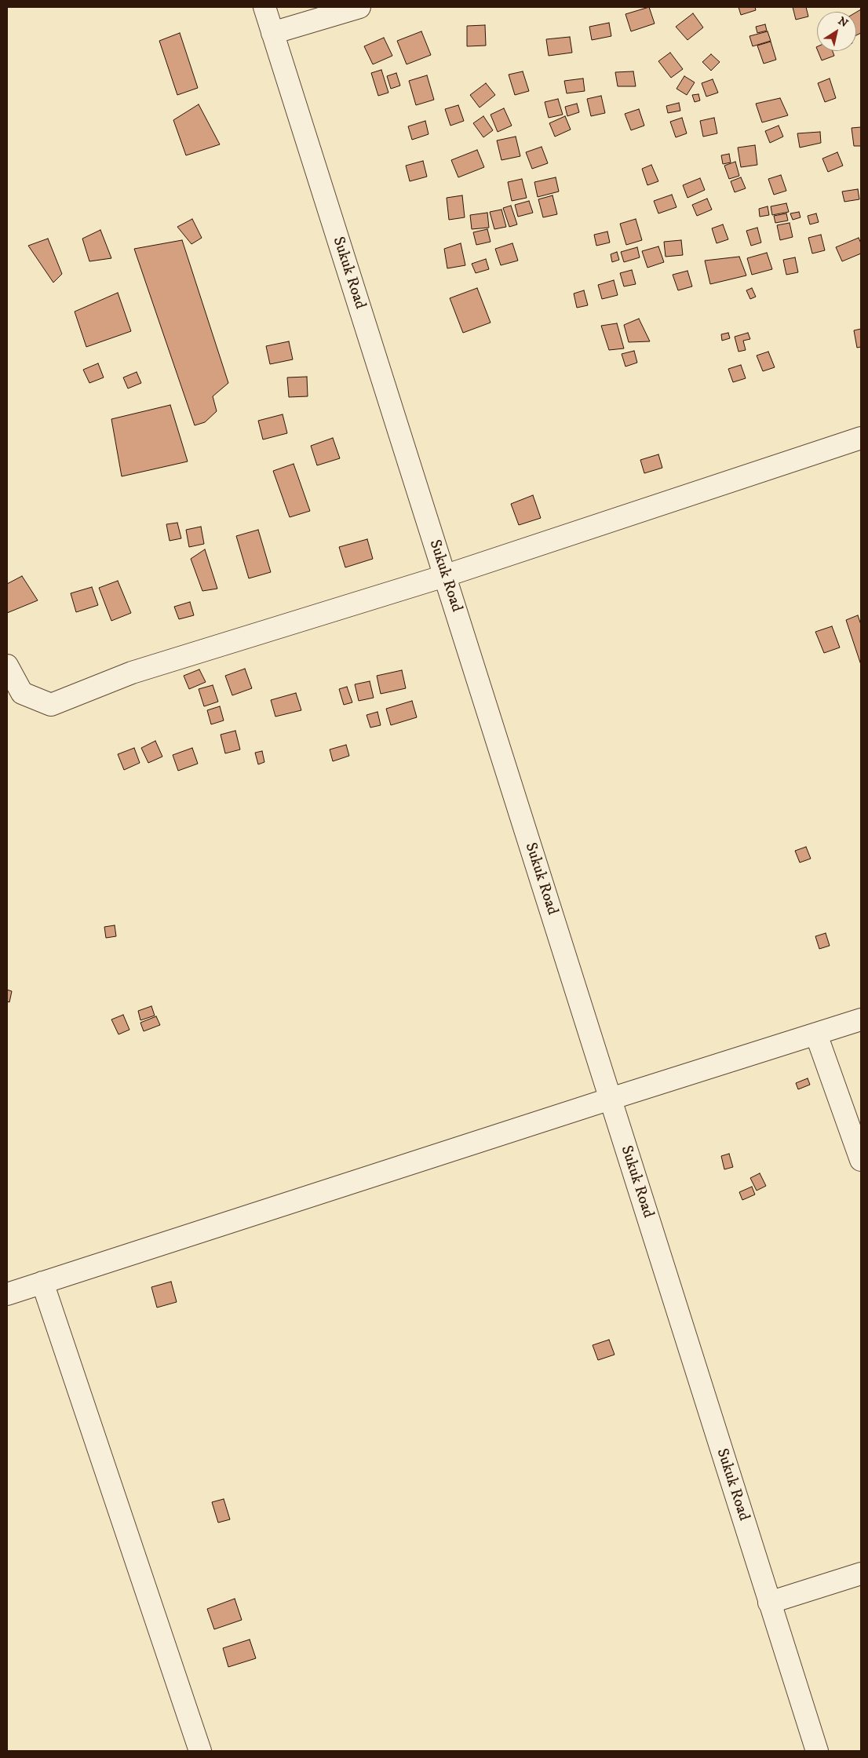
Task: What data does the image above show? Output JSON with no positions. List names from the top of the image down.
{
  "streets": {
    "street": ["Sukuk Road"]
  },
  "north": "top right"
}
